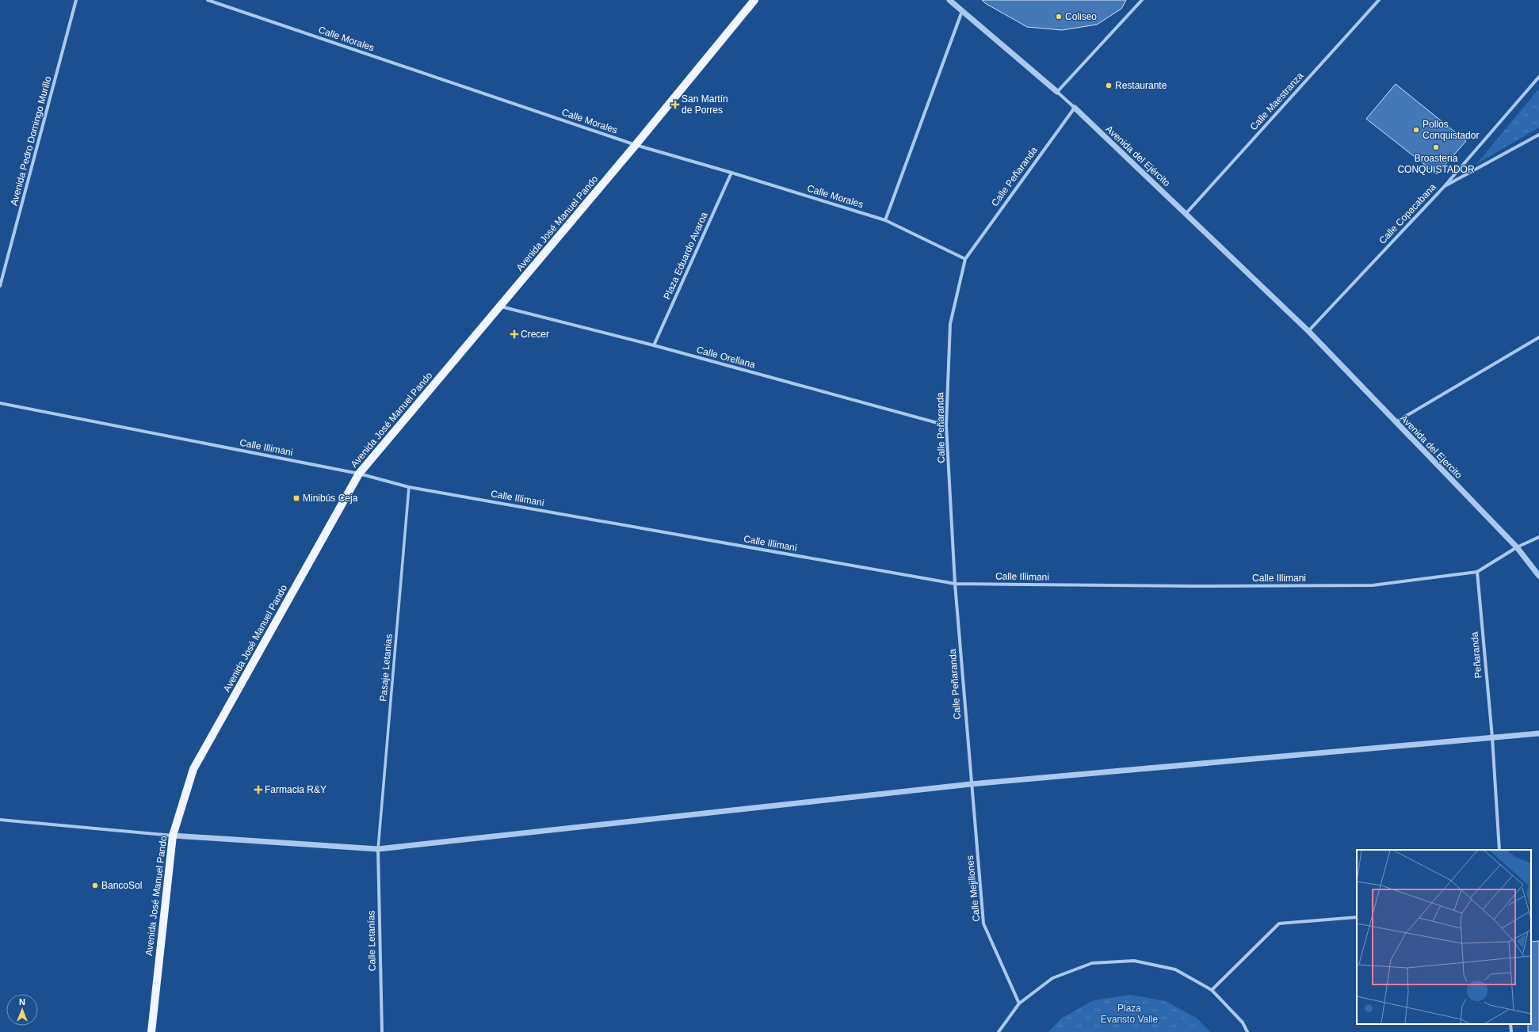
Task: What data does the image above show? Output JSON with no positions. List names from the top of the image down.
{
  "streets": {
    "main road": ["Avenida José Manuel Pando"],
    "street": [
      "Calle Morales",
      "Calle Maestranza",
      "Avenida Pedro Domingo Murillo",
      "Avenida del Ejército",
      "Calle Peñaranda",
      "Calle Copacabana",
      "Plaza Eduardo Avaroa",
      "Calle Orellana",
      "Avenida del Ejercito",
      "Calle Illimani",
      "Peñaranda",
      "Pasaje Letanias",
      "Calle Mejillones",
      "Calle Letanías"
    ]
  },
  "crossings": [
    ["Calle Morales", "Calle Peñaranda"],
    ["Calle Morales", "Avenida José Manuel Pando"],
    ["Calle Morales", "Plaza Eduardo Avaroa"],
    ["Calle Maestranza", "Avenida del Ejército"],
    ["Avenida del Ejército", "Calle Peñaranda"],
    ["Avenida del Ejército", "Calle Copacabana"],
    ["Avenida del Ejército", "Avenida del Ejercito"],
    ["Calle Peñaranda", "Calle Orellana"],
    ["Calle Peñaranda", "Calle Illimani"],
    ["Calle Peñaranda", "Calle Mejillones"],
    ["Calle Copacabana", "Avenida del Ejercito"],
    ["Avenida José Manuel Pando", "Calle Orellana"],
    ["Avenida José Manuel Pando", "Calle Illimani"],
    ["Plaza Eduardo Avaroa", "Calle Orellana"],
    ["Avenida del Ejercito", "Calle Illimani"],
    ["Calle Illimani", "Peñaranda"],
    ["Calle Illimani", "Pasaje Letanias"],
    ["Pasaje Letanias", "Calle Letanías"]
  ],
  "parks": ["Plaza Evaristo Valle"],
  "places": {
    "other": [
      "Coliseo",
      "Restaurante",
      "Pollos Conquistador",
      "Broasteria CONQUISTADOR",
      "BancoSol"
    ],
    "health": ["San Martín de Porres", "Crecer", "Farmacia R&Y"],
    "transit": ["Minibús Ceja"]
  },
  "north": "top"
}
